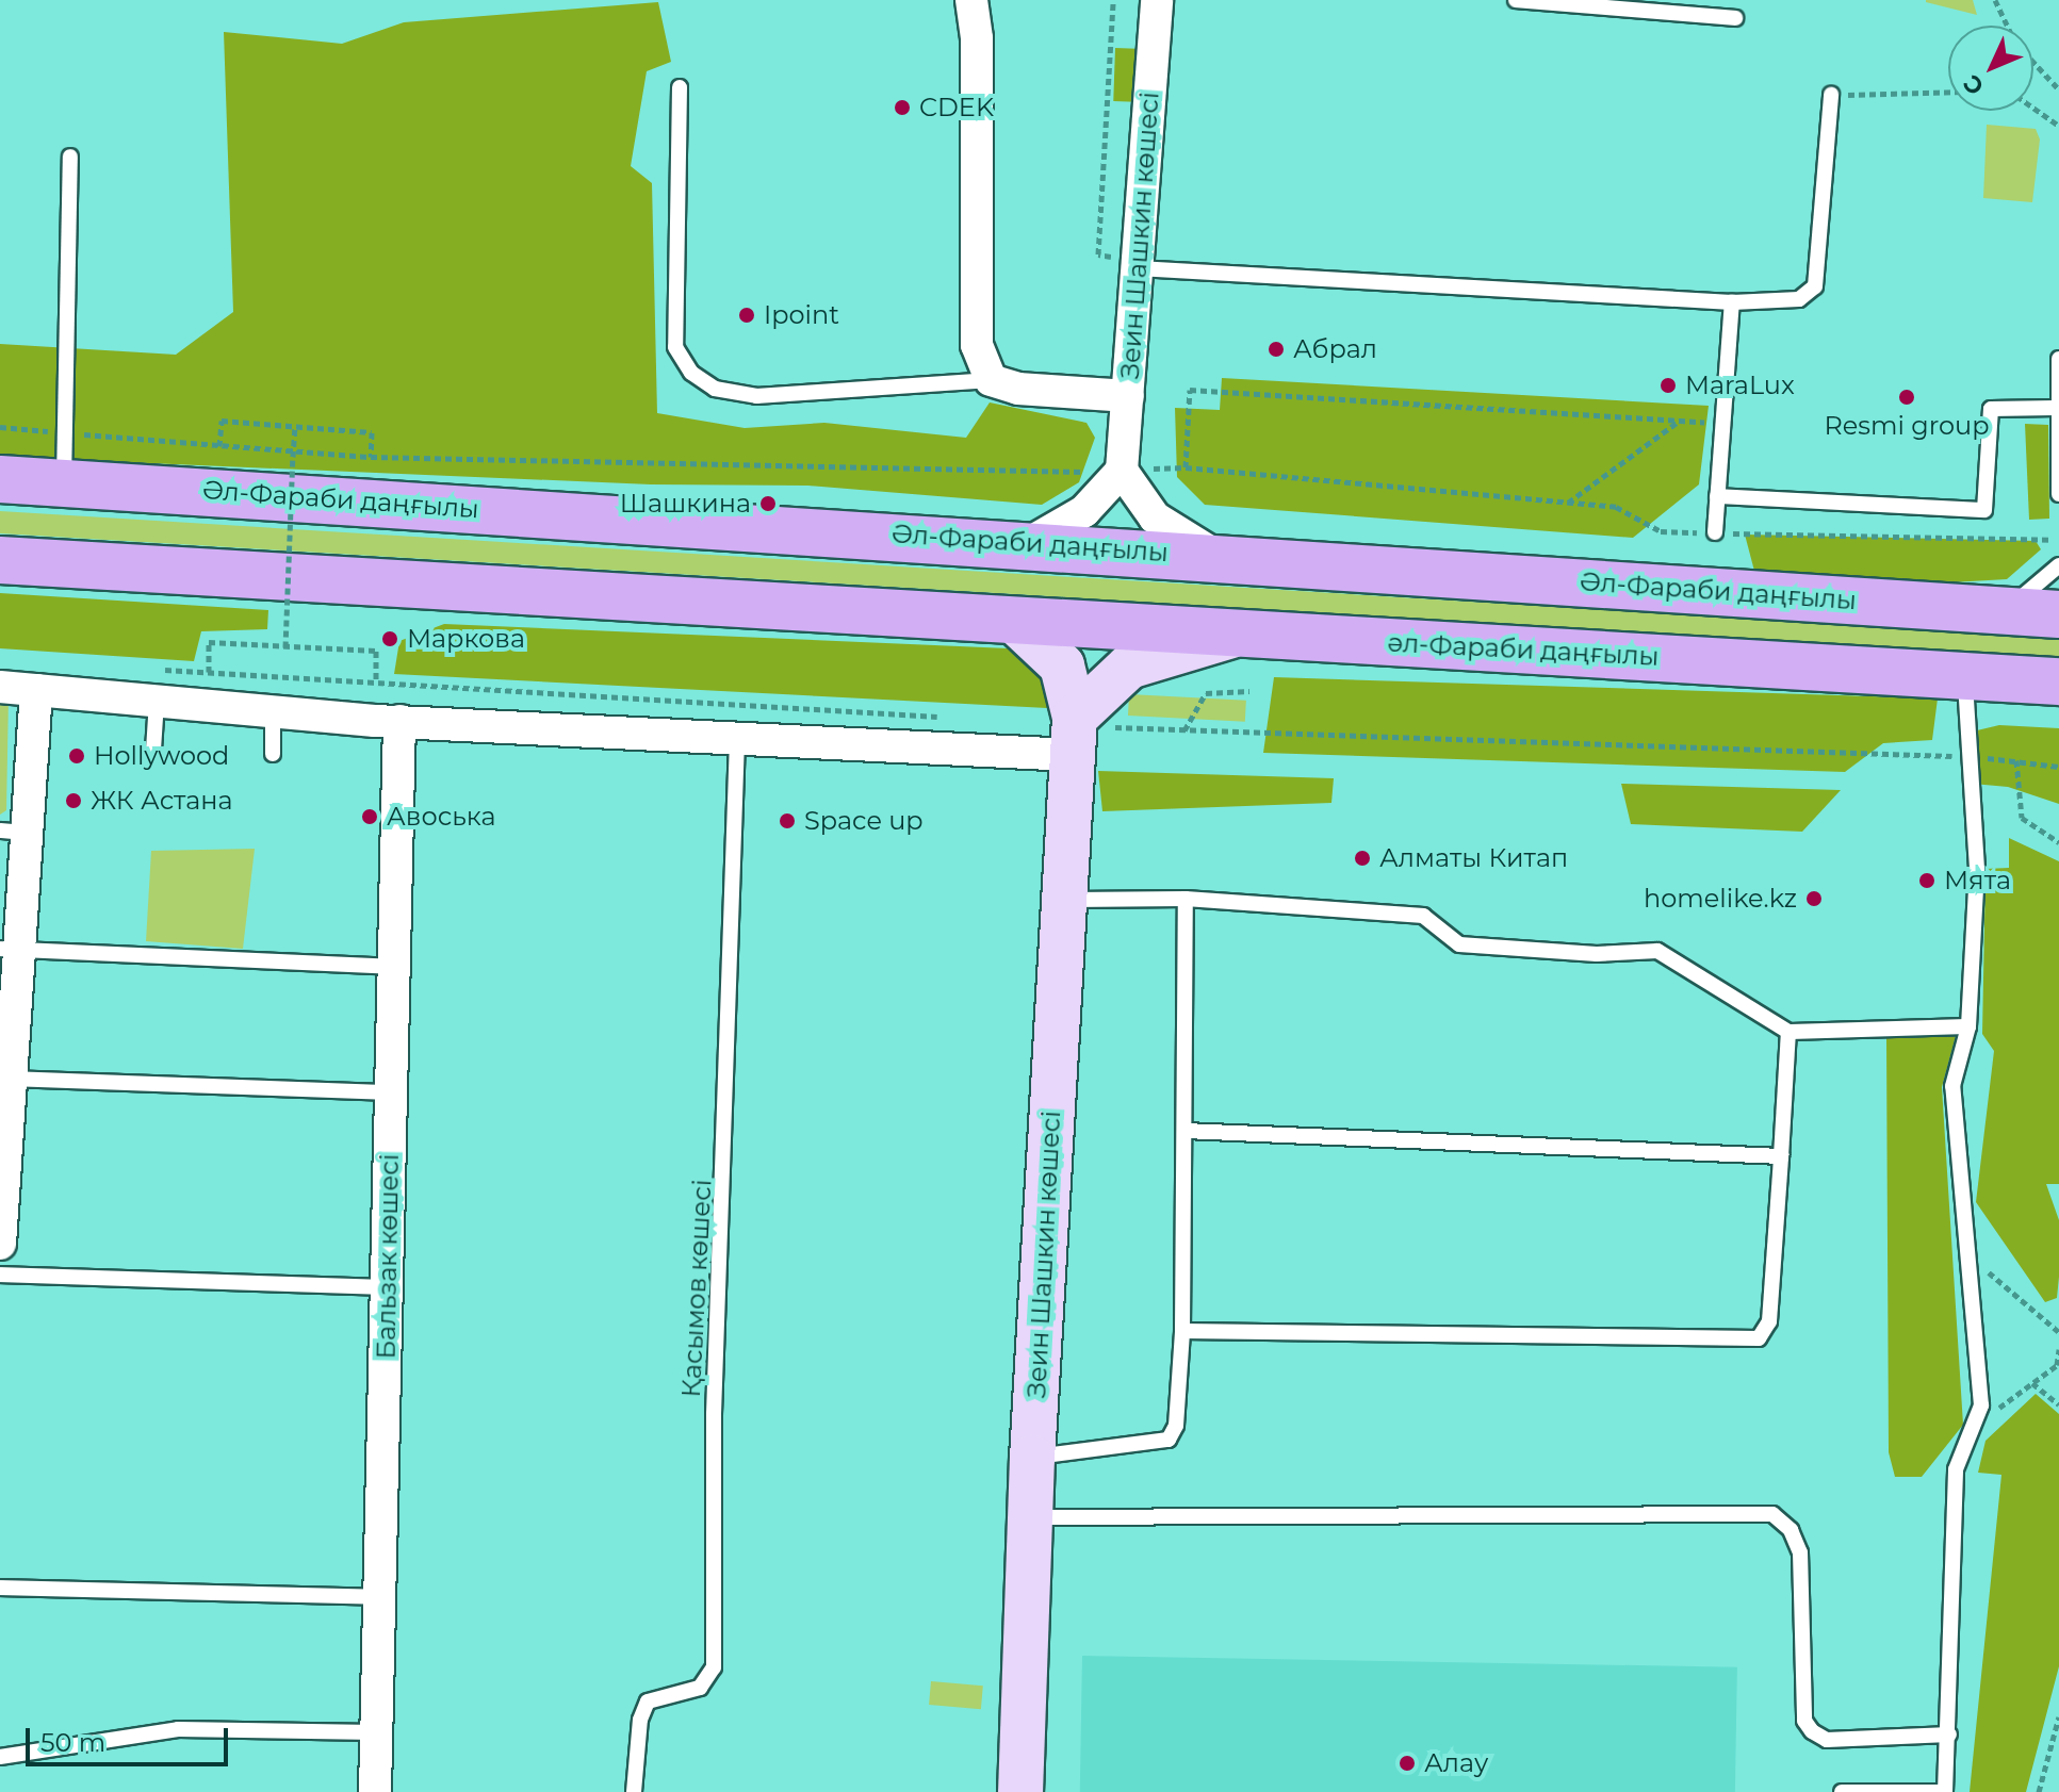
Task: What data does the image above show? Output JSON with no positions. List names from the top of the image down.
{
  "streets": {
    "main road": ["Әл-Фараби даңғылы", "әл-Фараби даңғылы"],
    "street": ["Зеин Шашкин көшесі", "Бальзак көшесі"],
    "lane": ["Қасымов көшесі"]
  },
  "crossings": [
    ["Зеин Шашкин көшесі", "әл-Фараби даңғылы"]
  ],
  "places": [
    "CDEK",
    "Ipoint",
    "Абрал",
    "MaraLux",
    "Resmi group",
    "Шашкина",
    "Маркова",
    "Hollywood",
    "ЖК Астана",
    "Авоська",
    "Space up",
    "Алматы Китап",
    "Мята",
    "homelike.kz",
    "Алау"
  ],
  "scale_bar": "50 m",
  "north": "bottom left"
}
